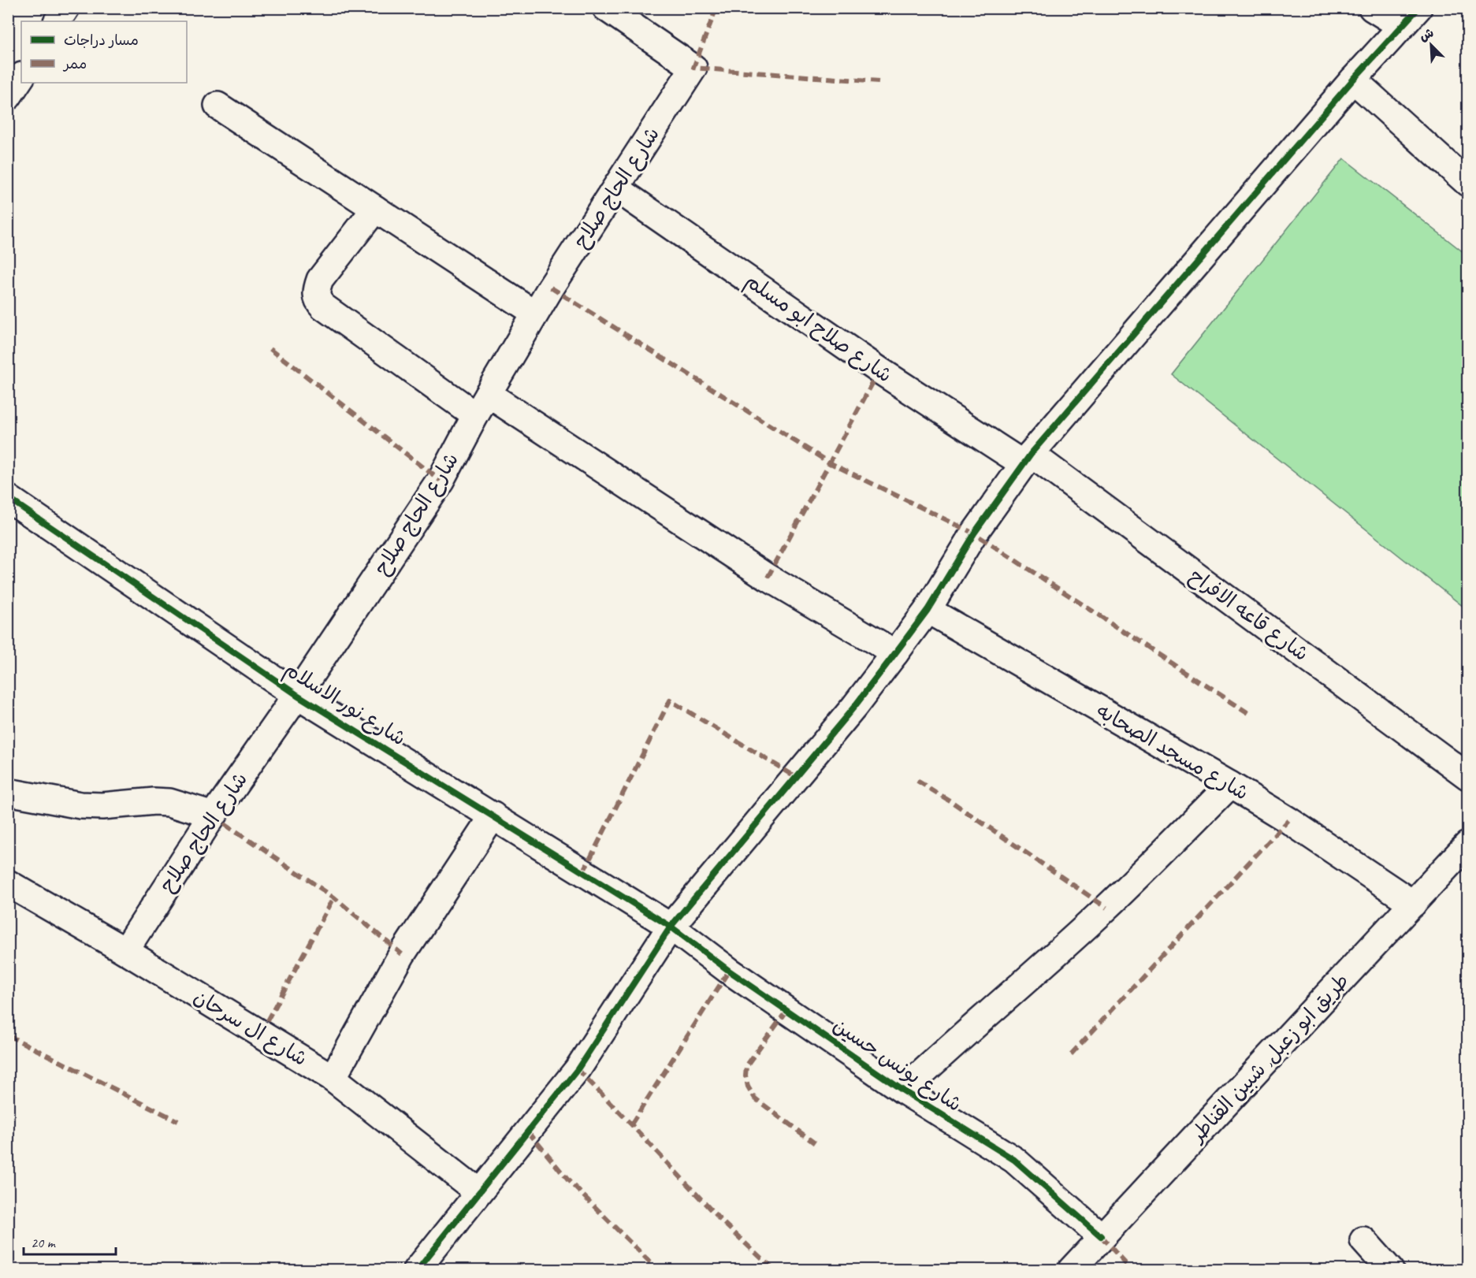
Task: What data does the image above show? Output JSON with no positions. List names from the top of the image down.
{
  "streets": {
    "street": [
      "شارع الحاج صلاح",
      "شارع صلاح ابو مسلم",
      "شارع قاعه الافراح",
      "شارع نور الاسلام",
      "شارع مسجد الصحابه",
      "شارع ال سرحان",
      "طريق ابو زعبل, شبين القناطر",
      "شارع يونس حسين"
    ]
  },
  "crossings": [
    ["شارع الحاج صلاح", "شارع صلاح ابو مسلم"],
    ["شارع الحاج صلاح", "شارع نور الاسلام"],
    ["شارع الحاج صلاح", "شارع ال سرحان"],
    ["شارع صلاح ابو مسلم", "شارع قاعه الافراح"],
    ["شارع نور الاسلام", "شارع يونس حسين"],
    ["شارع مسجد الصحابه", "طريق ابو زعبل, شبين القناطر"],
    ["طريق ابو زعبل, شبين القناطر", "شارع يونس حسين"]
  ],
  "legend": ["مسار دراجات", "ممر"],
  "scale_bar": "20 m",
  "north": "top left"
}
